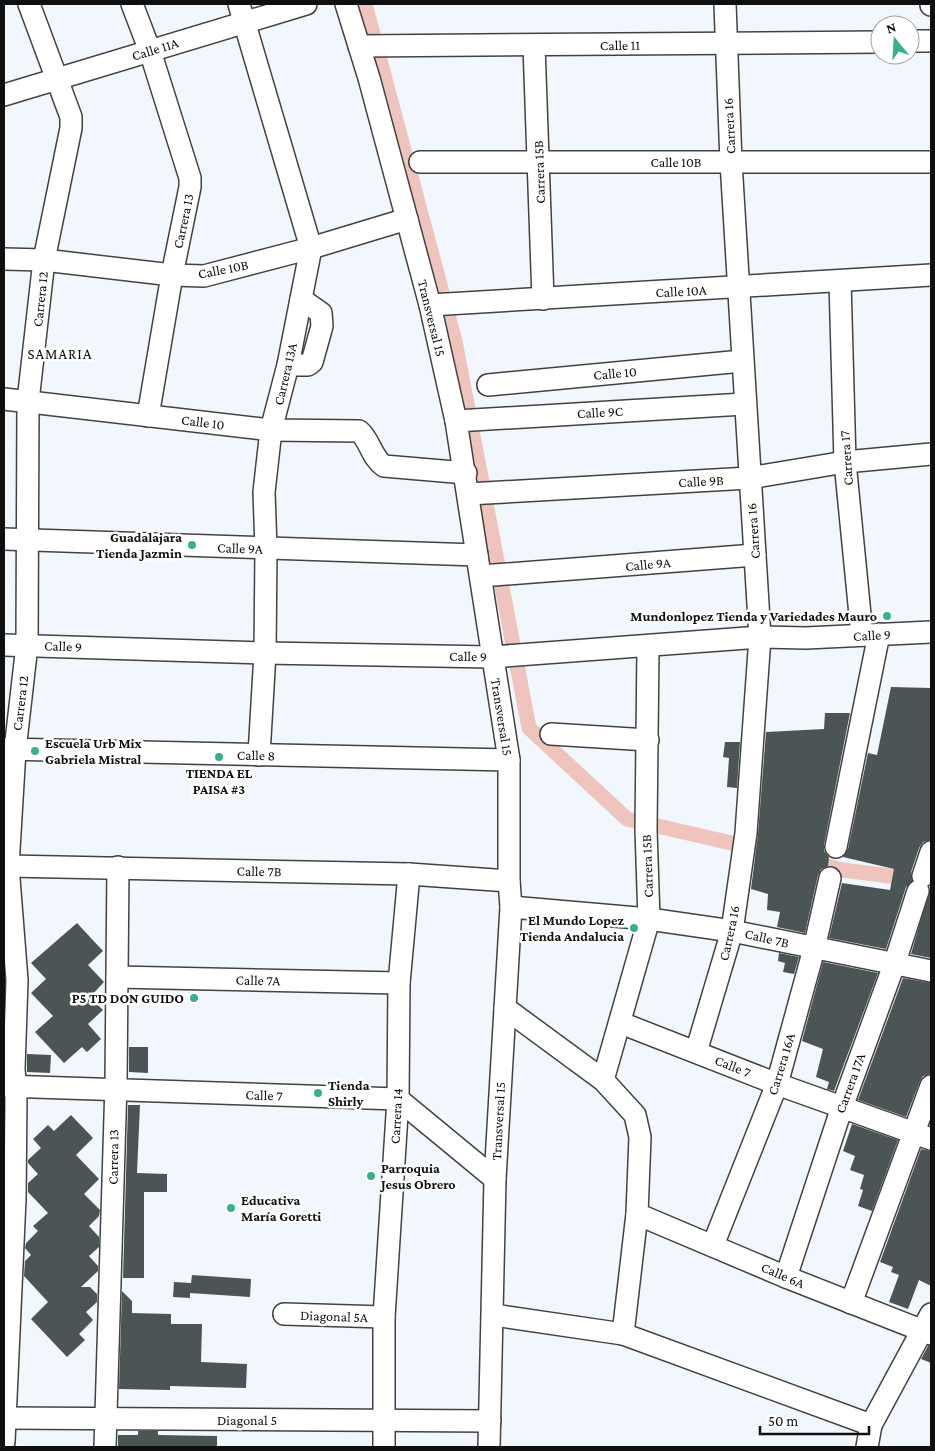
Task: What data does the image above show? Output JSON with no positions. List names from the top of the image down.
{
  "streets": {
    "street": [
      "Calle 11",
      "Calle 11A",
      "Carrera 16",
      "Calle 10B",
      "Carrera 15B",
      "Carrera 13",
      "Calle 10A",
      "Carrera 12",
      "Transversal 15",
      "Calle 10",
      "Carrera 13A",
      "Calle 9C",
      "Carrera 17",
      "Calle 9B",
      "Calle 9A",
      "Calle 9",
      "Calle 8",
      "Calle 7B",
      "Calle 7A",
      "Carrera 16A",
      "Calle 7",
      "Carrera 17A",
      "Carrera 14",
      "Calle 6A",
      "Diagonal 5A",
      "Diagonal 5"
    ]
  },
  "crossings": [
    ["Calle 11", "Carrera 16"],
    ["Calle 11", "Carrera 15B"],
    ["Calle 11", "Transversal 15"],
    ["Calle 11A", "Carrera 13"],
    ["Calle 11A", "Carrera 12"],
    ["Calle 11A", "Carrera 13A"],
    ["Carrera 16", "Calle 10B"],
    ["Carrera 16", "Calle 10A"],
    ["Carrera 16", "Calle 10"],
    ["Carrera 16", "Calle 9C"],
    ["Carrera 16", "Calle 9B"],
    ["Carrera 16", "Calle 9A"],
    ["Carrera 16", "Calle 9"],
    ["Carrera 16", "Calle 7B"],
    ["Carrera 16", "Calle 7"],
    ["Calle 10B", "Carrera 15B"],
    ["Calle 10B", "Carrera 13"],
    ["Calle 10B", "Carrera 12"],
    ["Calle 10B", "Transversal 15"],
    ["Calle 10B", "Carrera 13A"],
    ["Carrera 15B", "Calle 10A"],
    ["Carrera 15B", "Calle 9"],
    ["Carrera 15B", "Calle 7B"],
    ["Carrera 15B", "Calle 7"],
    ["Carrera 13", "Calle 10"],
    ["Carrera 13", "Calle 7B"],
    ["Carrera 13", "Calle 7A"],
    ["Carrera 13", "Calle 7"],
    ["Carrera 13", "Diagonal 5"],
    ["Calle 10A", "Transversal 15"],
    ["Calle 10A", "Carrera 17"],
    ["Carrera 12", "Calle 10"],
    ["Carrera 12", "Calle 9A"],
    ["Carrera 12", "Calle 9"],
    ["Carrera 12", "Calle 8"],
    ["Carrera 12", "Calle 7B"],
    ["Carrera 12", "Calle 7"],
    ["Carrera 12", "Diagonal 5"],
    ["Transversal 15", "Calle 9C"],
    ["Transversal 15", "Calle 9B"],
    ["Transversal 15", "Calle 9A"],
    ["Transversal 15", "Calle 9"],
    ["Transversal 15", "Calle 8"],
    ["Transversal 15", "Calle 7B"],
    ["Transversal 15", "Diagonal 5"],
    ["Calle 10", "Carrera 13A"],
    ["Calle 10", "Calle 9B"],
    ["Carrera 13A", "Calle 9A"],
    ["Carrera 13A", "Calle 9"],
    ["Carrera 13A", "Calle 8"],
    ["Carrera 17", "Calle 9B"],
    ["Carrera 17", "Calle 9"],
    ["Calle 7B", "Carrera 16A"],
    ["Calle 7B", "Carrera 17A"],
    ["Calle 7B", "Carrera 14"],
    ["Calle 7A", "Carrera 14"],
    ["Carrera 16A", "Calle 7"],
    ["Carrera 16A", "Calle 6A"],
    ["Calle 7", "Carrera 17A"],
    ["Calle 7", "Carrera 14"],
    ["Carrera 17A", "Calle 6A"],
    ["Carrera 14", "Diagonal 5A"],
    ["Carrera 14", "Diagonal 5"]
  ],
  "districts": ["SAMARIA"],
  "places": [
    "Guadalajara Tienda Jazmin",
    "Mundonlopez Tienda y Variedades Mauro",
    "Escuela Urb Mix Gabriela Mistral",
    "TIENDA EL PAISA #3",
    "El Mundo Lopez Tienda Andalucia",
    "P5 TD DON GUIDO",
    "Tienda Shirly",
    "Parroquia Jesus Obrero",
    "Educativa María Goretti"
  ],
  "scale_bar": "50 m",
  "north": "top"
}
